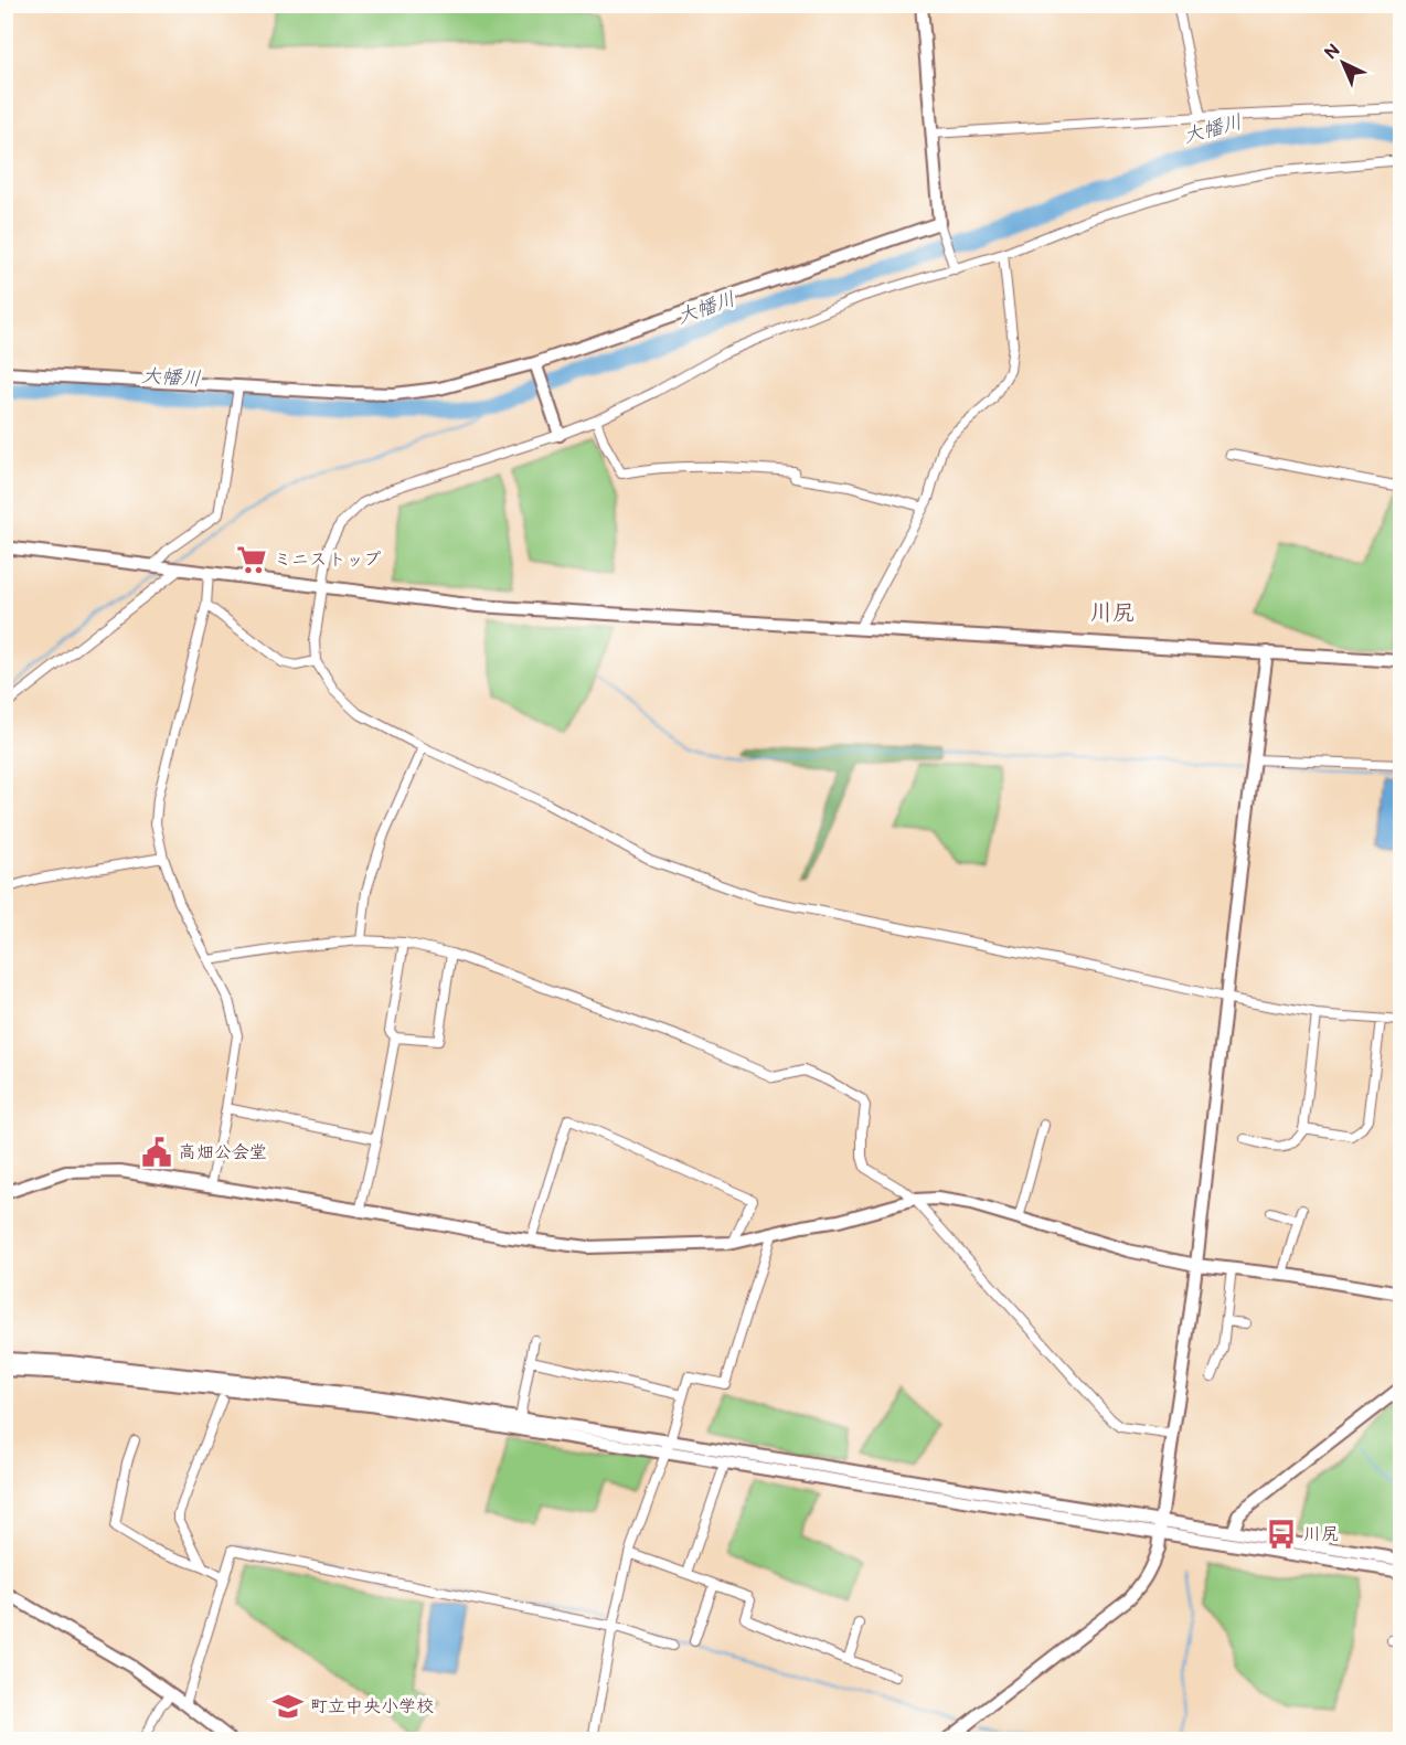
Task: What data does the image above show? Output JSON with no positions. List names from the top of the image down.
{
  "districts": ["川尻"],
  "water": ["大幡川"],
  "places": {
    "supermarket": ["ミニストップ"],
    "public building": ["高畑公会堂"],
    "bus stop": ["川尻"],
    "school or university": ["町立中央小学校"]
  },
  "north": "top left"
}
